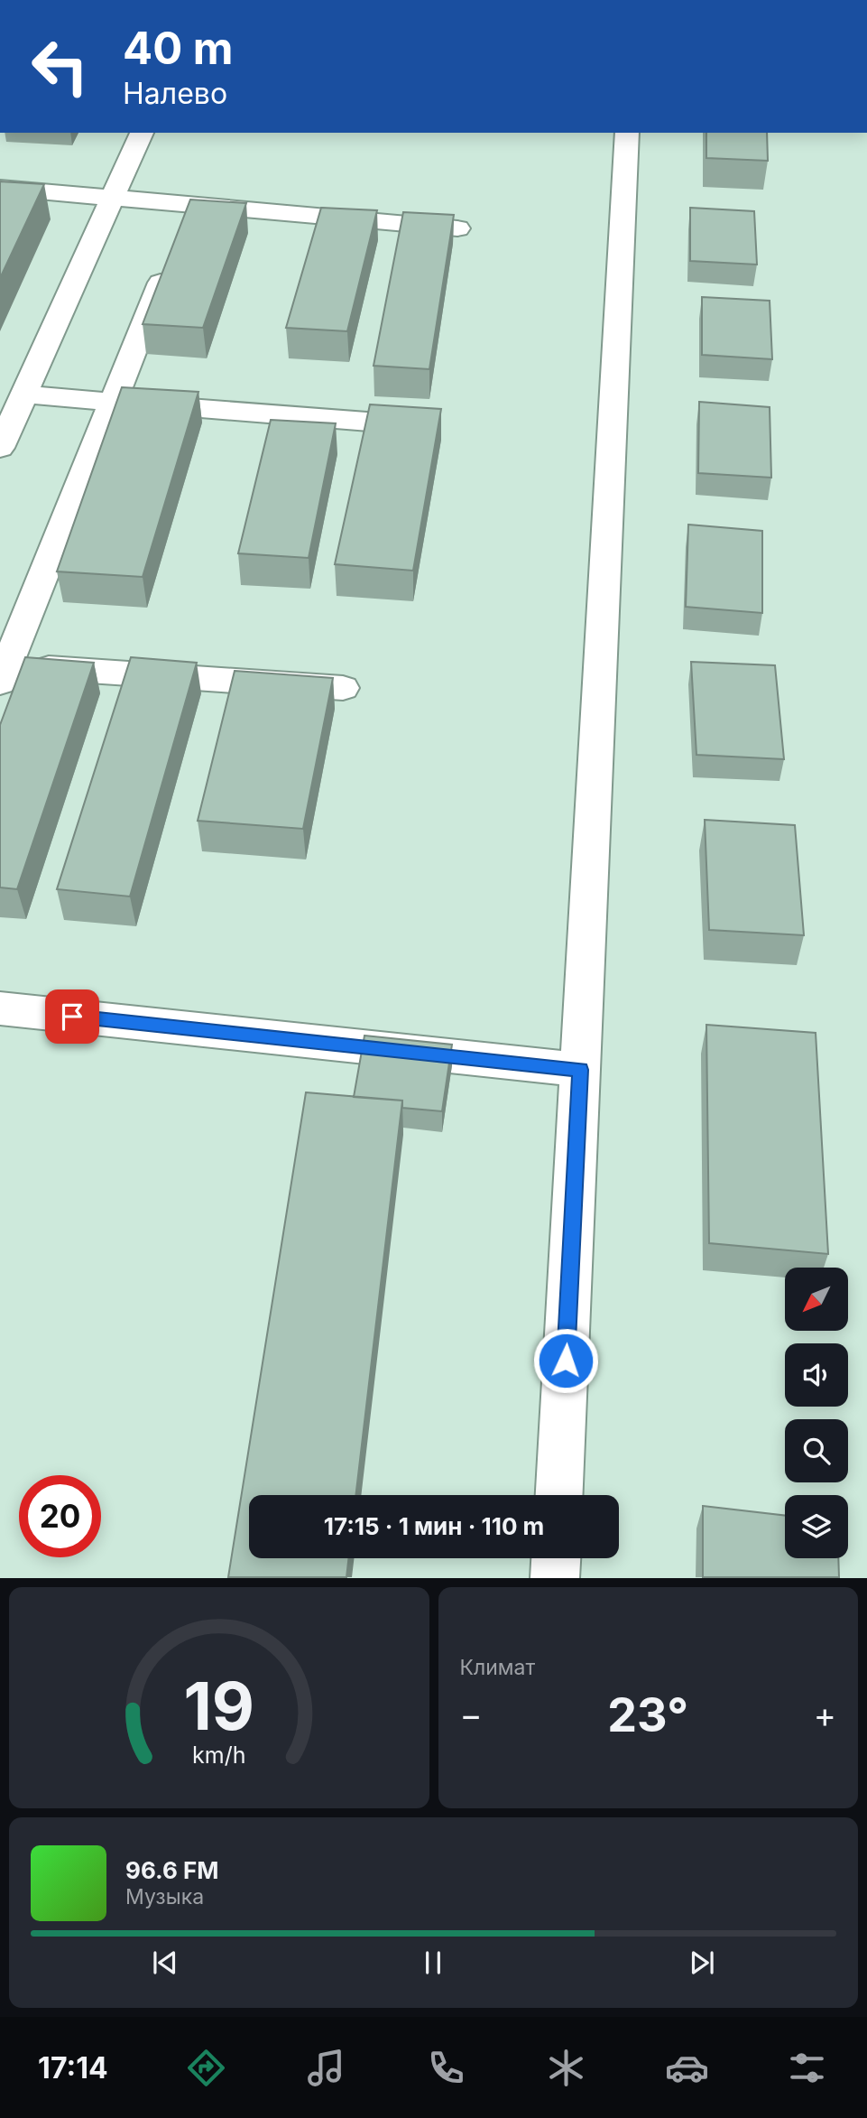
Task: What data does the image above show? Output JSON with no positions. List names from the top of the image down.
{
  "north": "bottom left",
  "page": {
    "turn": ["40 m", "Налево"],
    "limit": "20",
    "trip": "17:15 · 1 мин · 110 m",
    "tile": "Климат",
    "heat": ["−", "23°", "+"],
    "song": ["96.6 FM", "Музыка"],
    "tabs": "17:14",
    "gauge": ["19", "km/h"]
  }
}
